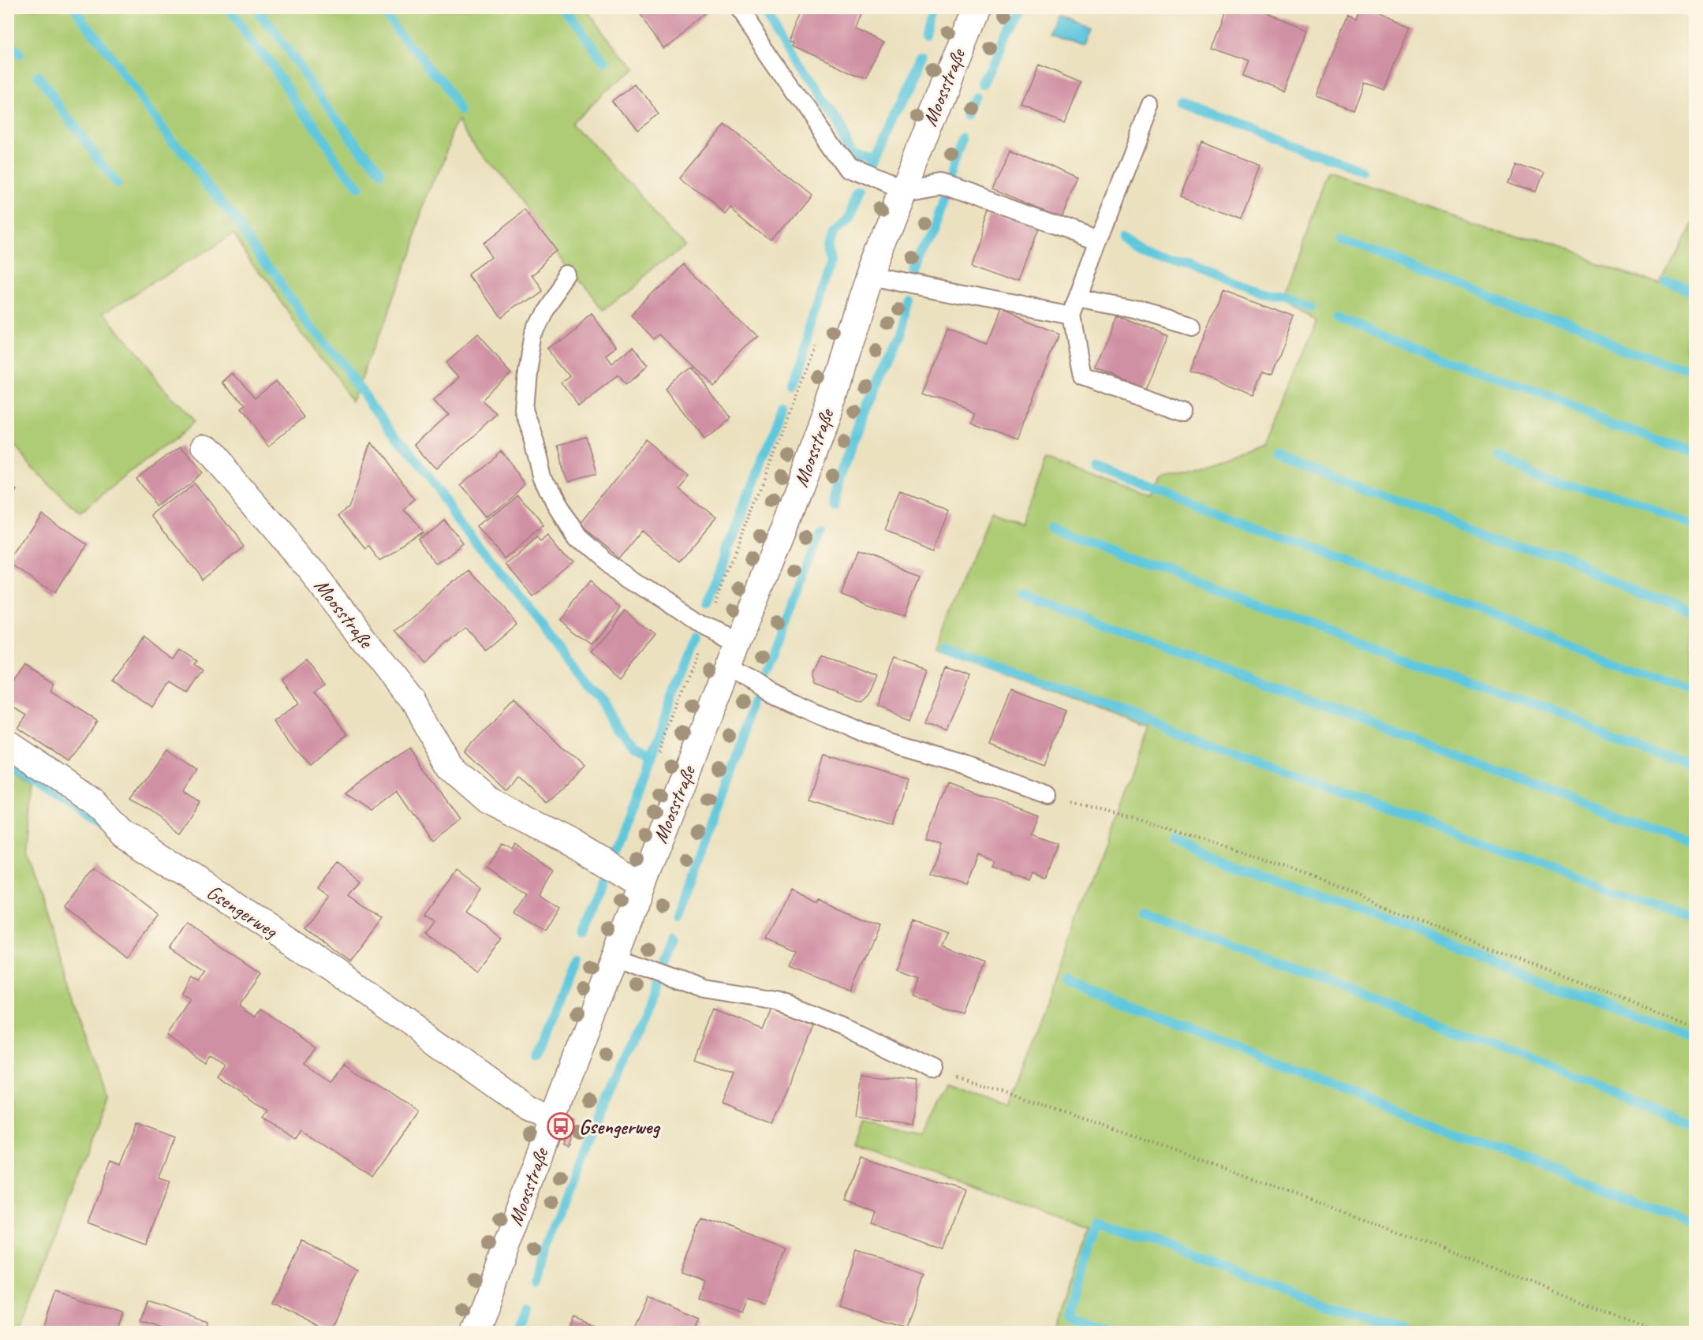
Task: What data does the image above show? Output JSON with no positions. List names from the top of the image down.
{
  "streets": {
    "street": ["Moosstraße", "Gsengerweg"]
  },
  "crossings": [
    ["Moosstraße", "Gsengerweg"]
  ],
  "places": {
    "bus stop": ["Gsengerweg"]
  }
}
